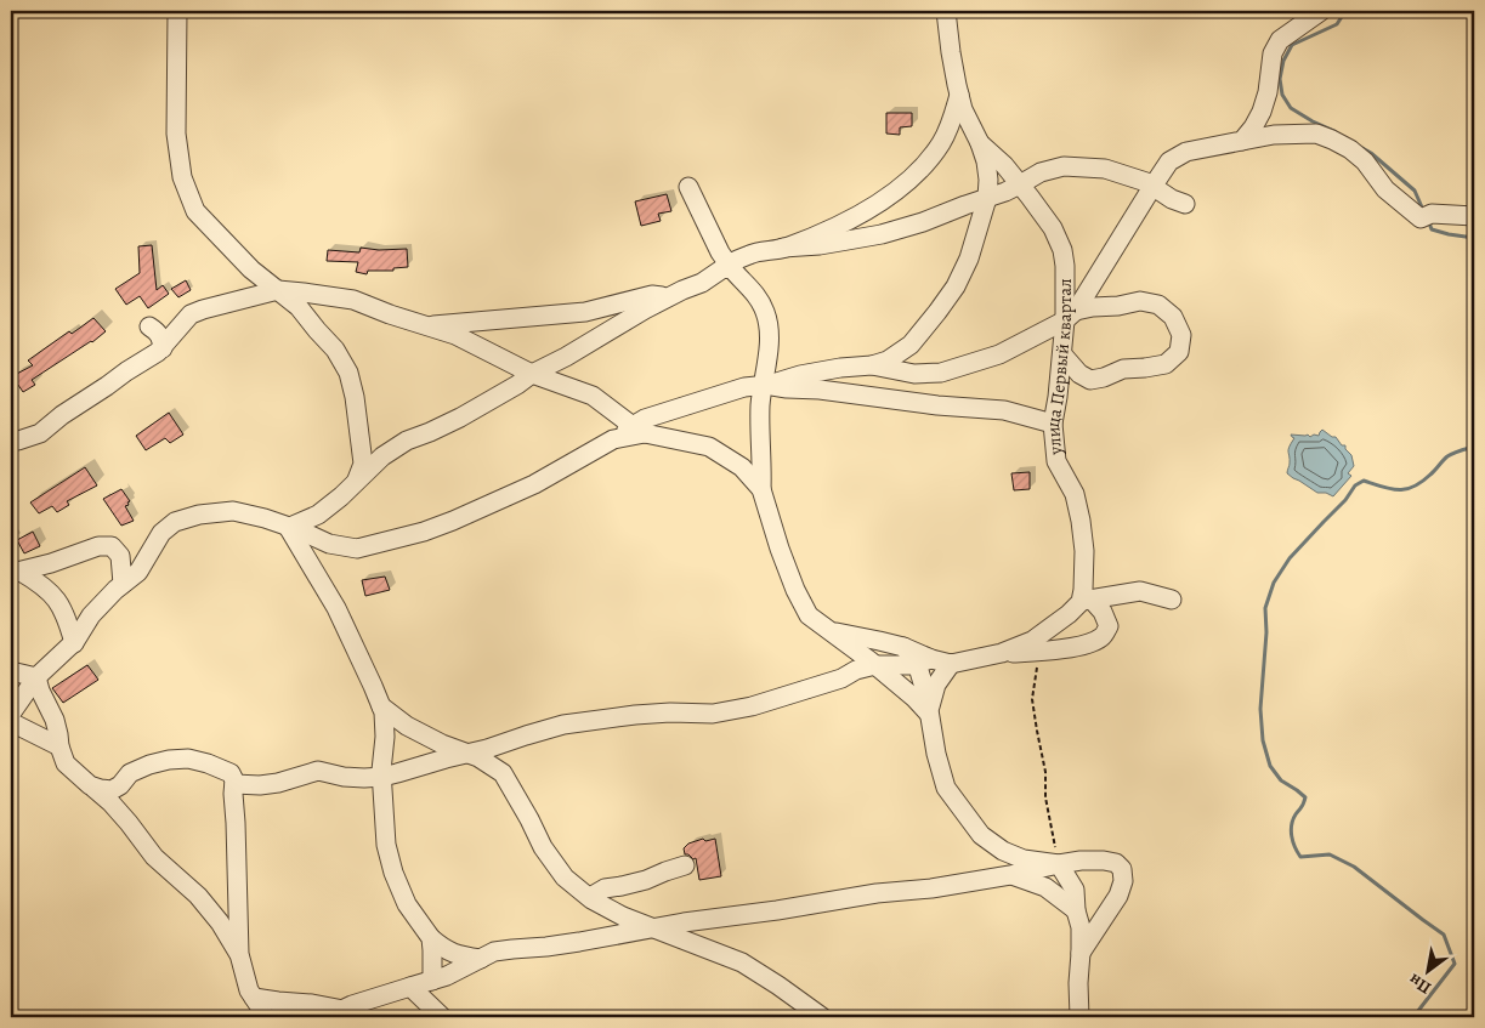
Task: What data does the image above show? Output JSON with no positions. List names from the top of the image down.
{
  "streets": {
    "street": ["улица Первый квартал"]
  },
  "north": "bottom left"
}
